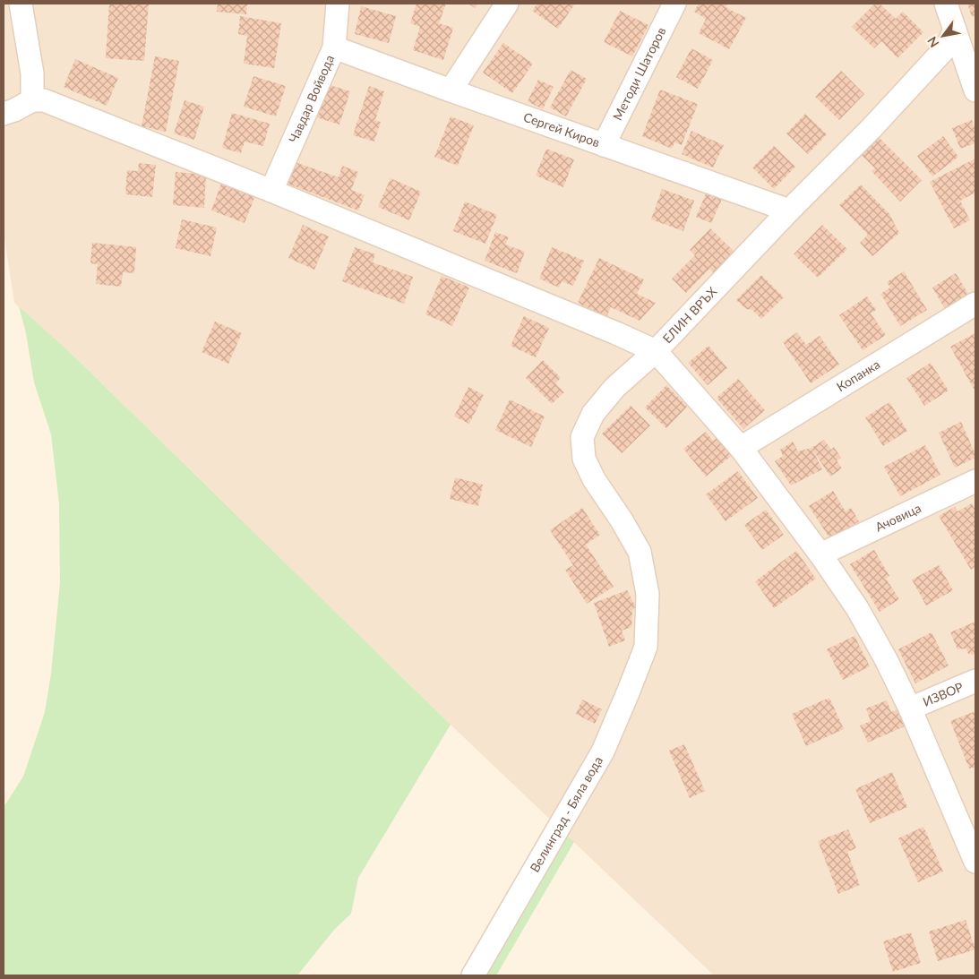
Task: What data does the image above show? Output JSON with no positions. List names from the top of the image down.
{
  "streets": {
    "street": [
      "Методи Шаторов",
      "Чавдар Войвода",
      "Сергей Киров",
      "ЕЛИН ВРЪХ",
      "Копанка",
      "Ачовица",
      "ИЗВОР",
      "Велинград - Бяла вода"
    ]
  },
  "crossings": [
    ["Методи Шаторов", "Сергей Киров"],
    ["Чавдар Войвода", "Сергей Киров"],
    ["Сергей Киров", "ЕЛИН ВРЪХ"],
    ["ЕЛИН ВРЪХ", "Велинград - Бяла вода"]
  ],
  "north": "bottom left"
}
